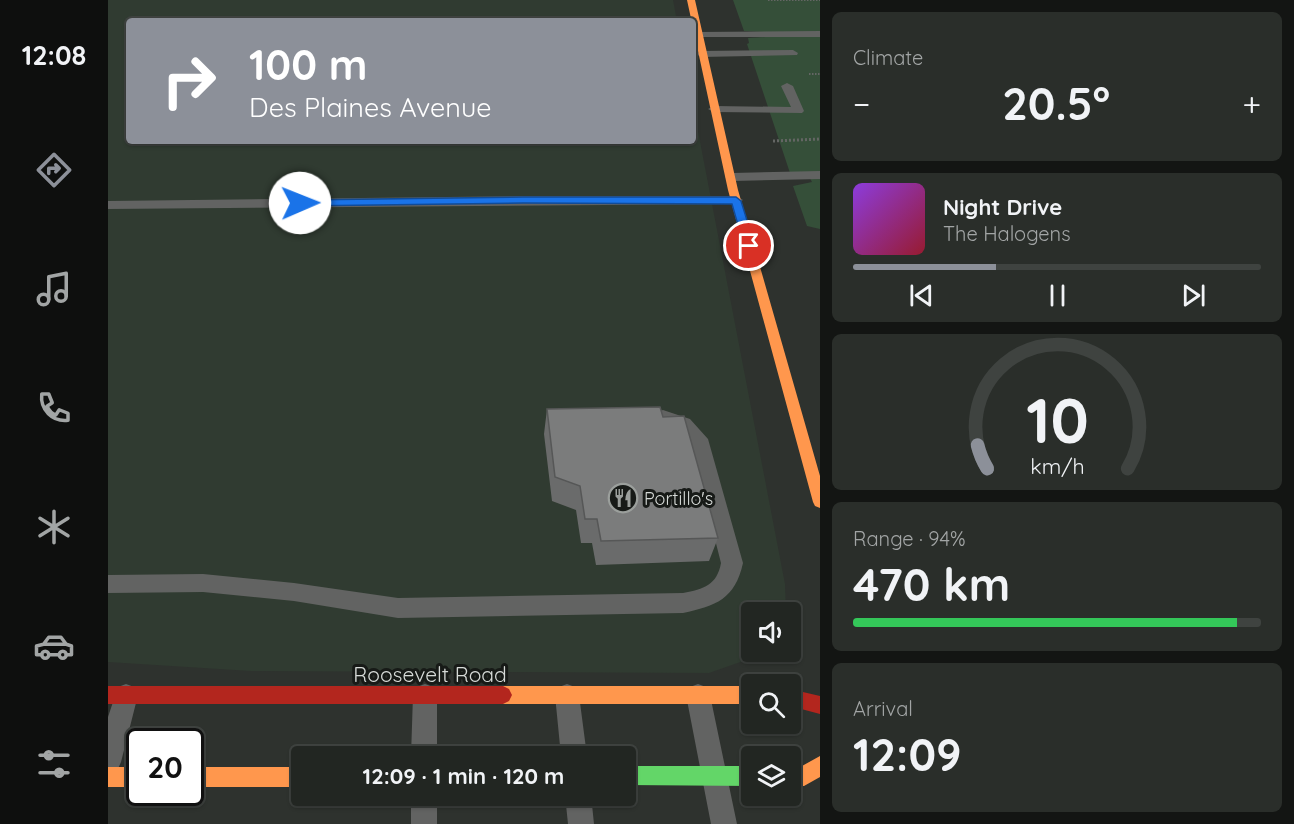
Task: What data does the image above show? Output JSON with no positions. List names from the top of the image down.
{
  "streets": {
    "main road": ["Roosevelt Road"]
  },
  "places": {
    "restaurant": ["Portillo's"]
  },
  "page": {
    "tabs": "12:08",
    "tile": [
      "Climate",
      ["Range · 94%", "470 km"],
      ["Arrival", "12:09"]
    ],
    "turn": ["100 m", "Des Plaines Avenue"],
    "heat": ["−", "20.5°", "+"],
    "song": ["Night Drive", "The Halogens"],
    "limit": "20",
    "trip": "12:09 · 1 min · 120 m",
    "gauge": ["10", "km/h"]
  }
}
